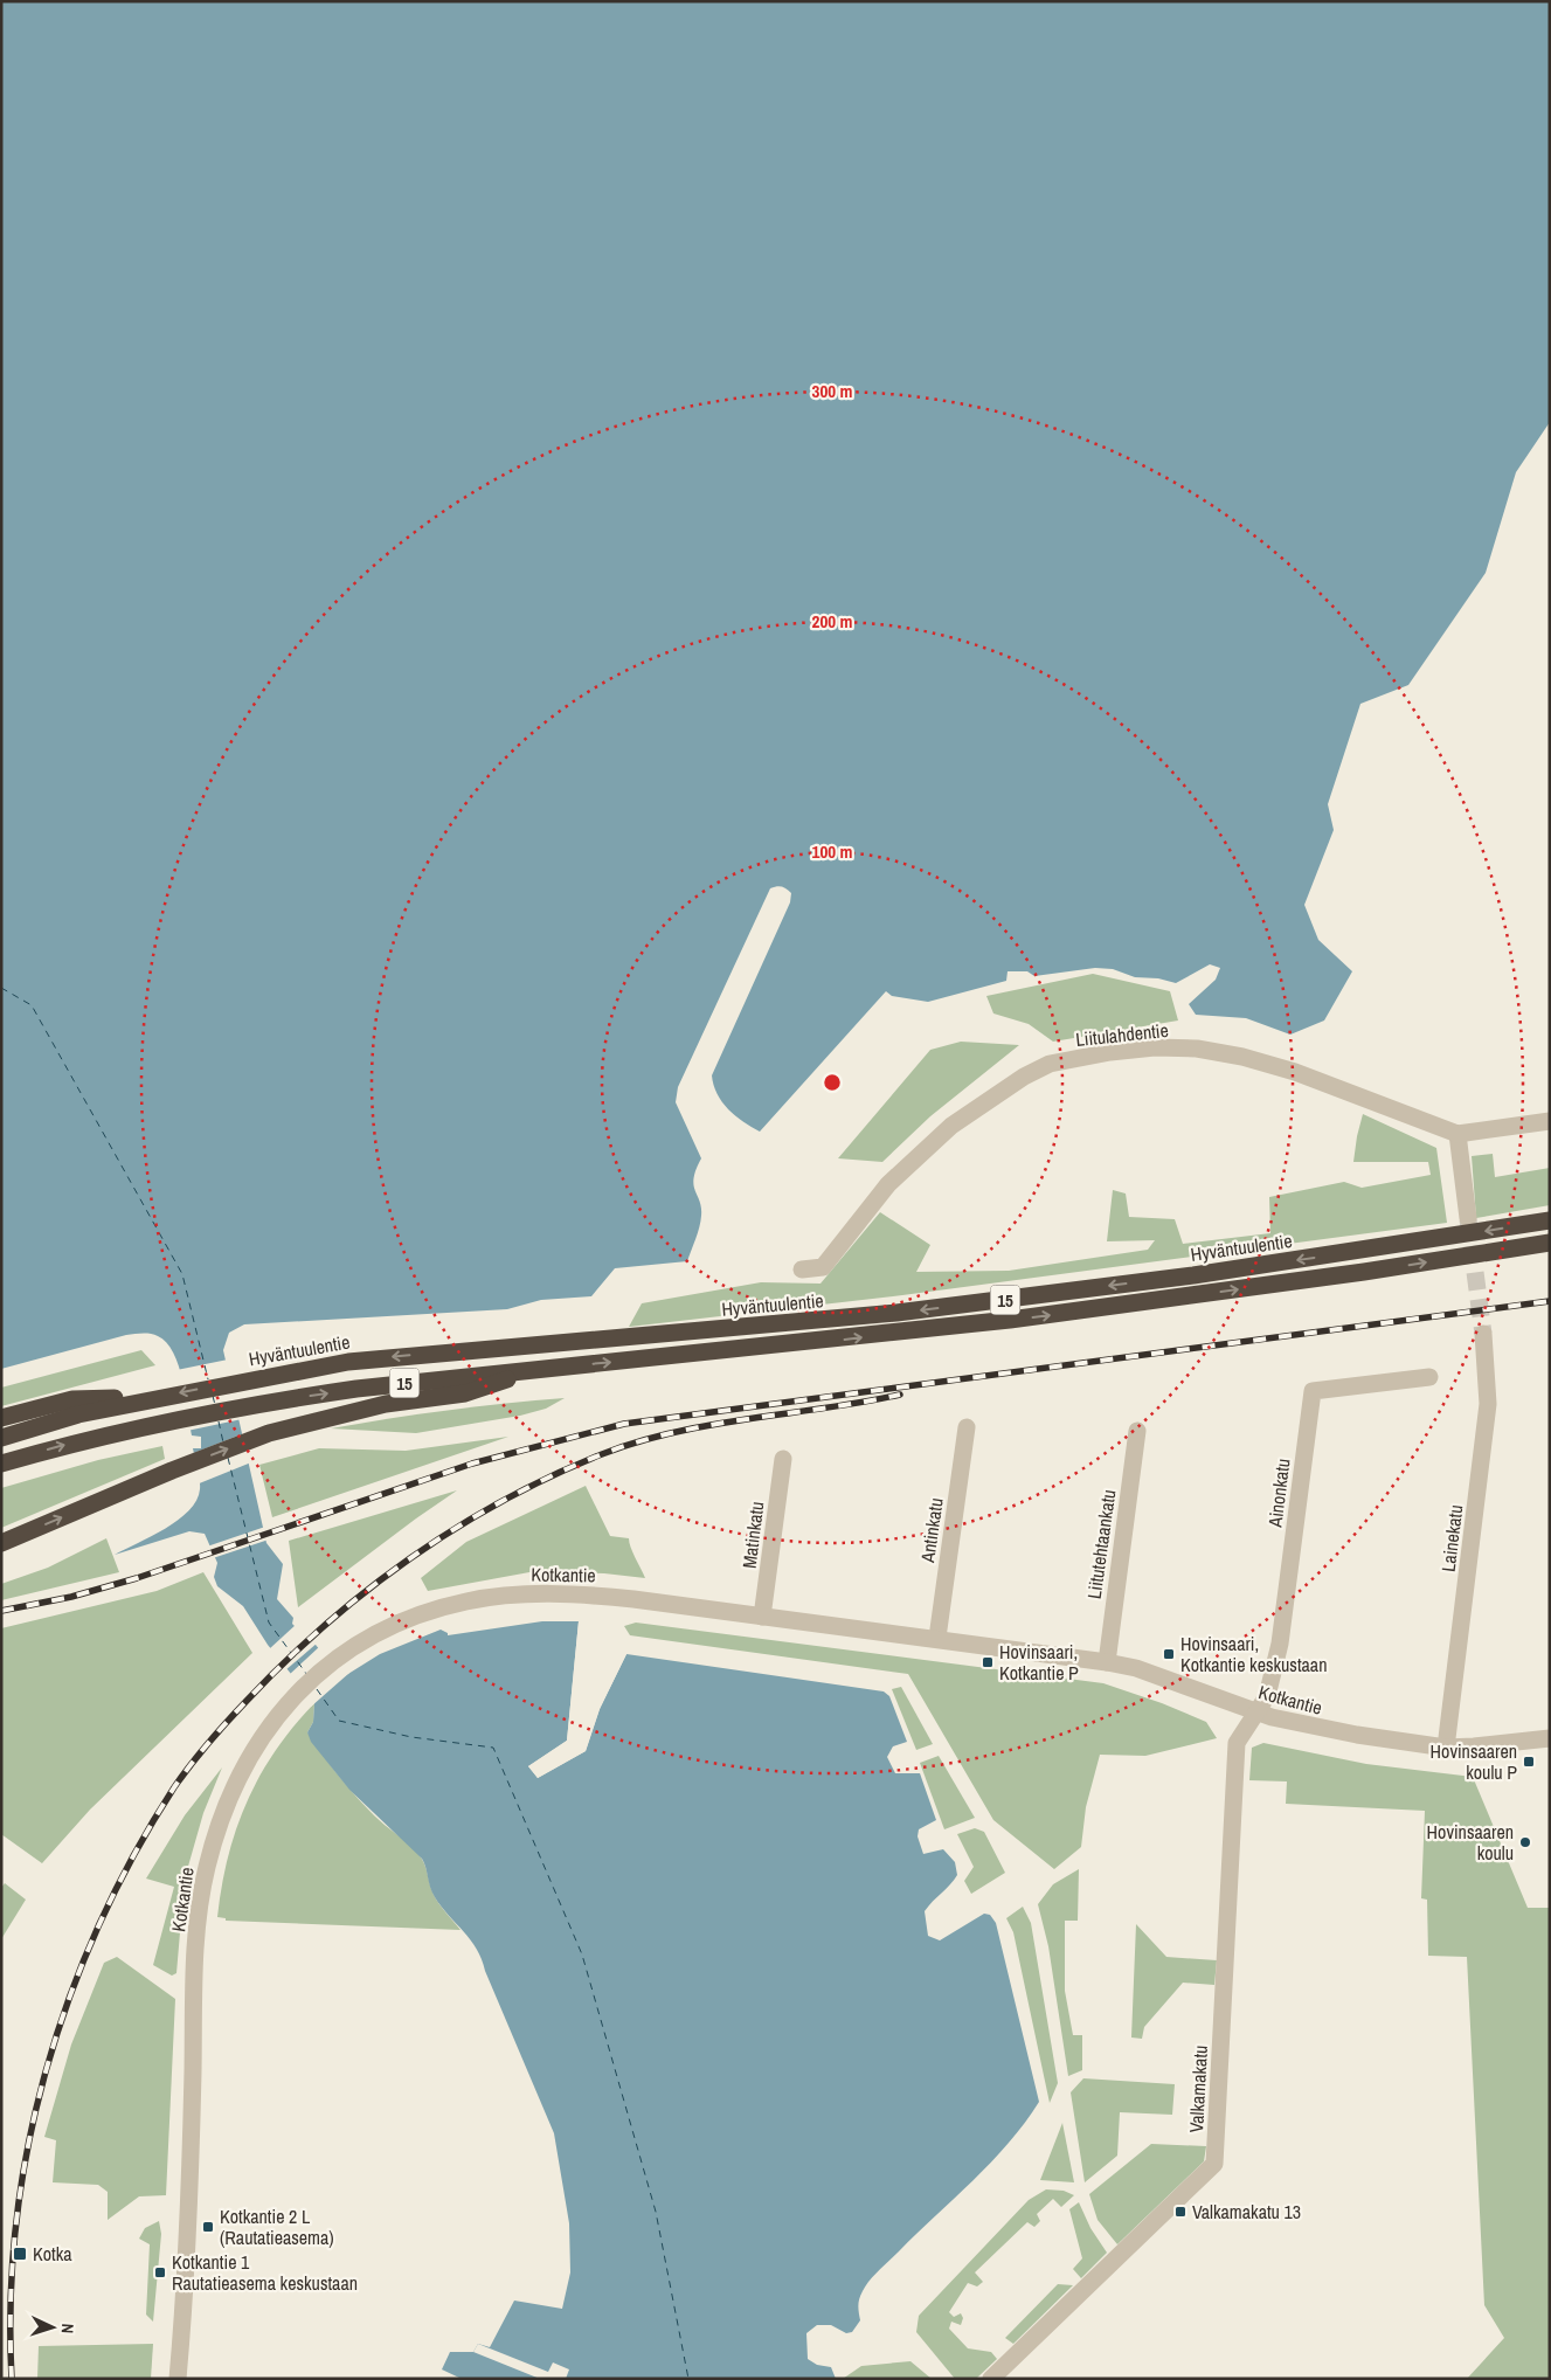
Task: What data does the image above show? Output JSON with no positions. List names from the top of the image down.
{
  "streets": {
    "highway": ["Hyväntuulentie", "15"],
    "street": [
      "Liitulahdentie",
      "Ainonkatu",
      "Antinkatu",
      "Matinkatu",
      "Lainekatu",
      "Liitutehtaankatu",
      "Kotkantie",
      "Valkamakatu"
    ]
  },
  "crossings": [
    ["Ainonkatu", "Kotkantie"],
    ["Ainonkatu", "Valkamakatu"],
    ["Antinkatu", "Kotkantie"],
    ["Matinkatu", "Kotkantie"],
    ["Lainekatu", "Kotkantie"],
    ["Liitutehtaankatu", "Kotkantie"],
    ["Kotkantie", "Valkamakatu"]
  ],
  "places": {
    "transit": [
      "Hovinsaari, Kotkantie keskustaan",
      "Hovinsaari, Kotkantie P",
      "Hovinsaaren koulu P",
      "Valkamakatu 13",
      "Kotkantie 2 L (Rautatieasema)",
      "Kotka",
      "Kotkantie 1 Rautatieasema keskustaan"
    ],
    "other": ["Hovinsaaren koulu"]
  },
  "north": "right",
  "rings": ["300 m", "200 m", "100 m"]
}
